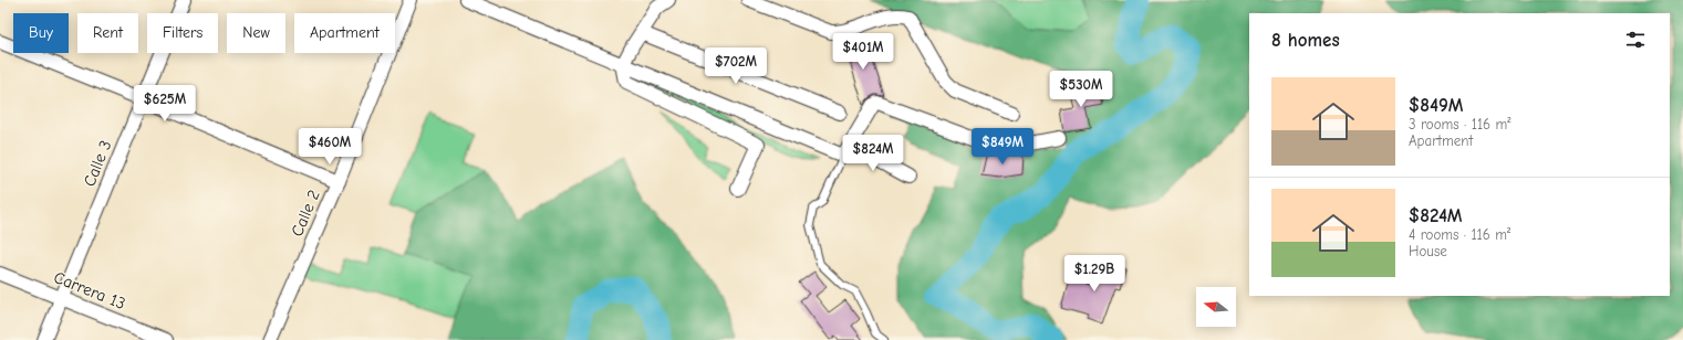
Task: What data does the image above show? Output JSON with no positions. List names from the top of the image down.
{
  "streets": {
    "street": ["Calle 3", "Calle 2", "Carrera 13"]
  },
  "crossings": [
    ["Calle 3", "Carrera 13"]
  ],
  "north": "left",
  "page": {
    "chip": [
      "Buy",
      "Rent",
      "Filters",
      "New",
      "Apartment"
    ],
    "heading": "8 homes",
    "price": [
      "$401M",
      "$702M",
      "$530M",
      "$625M",
      "$460M",
      "$849M",
      "$824M",
      "$1.29B"
    ],
    "list": [
      {
        "name": "$849M",
        "note": "3 rooms · 116 m² · Apartment"
      },
      {
        "name": "$824M",
        "note": "4 rooms · 116 m² · House"
      }
    ]
  }
}
